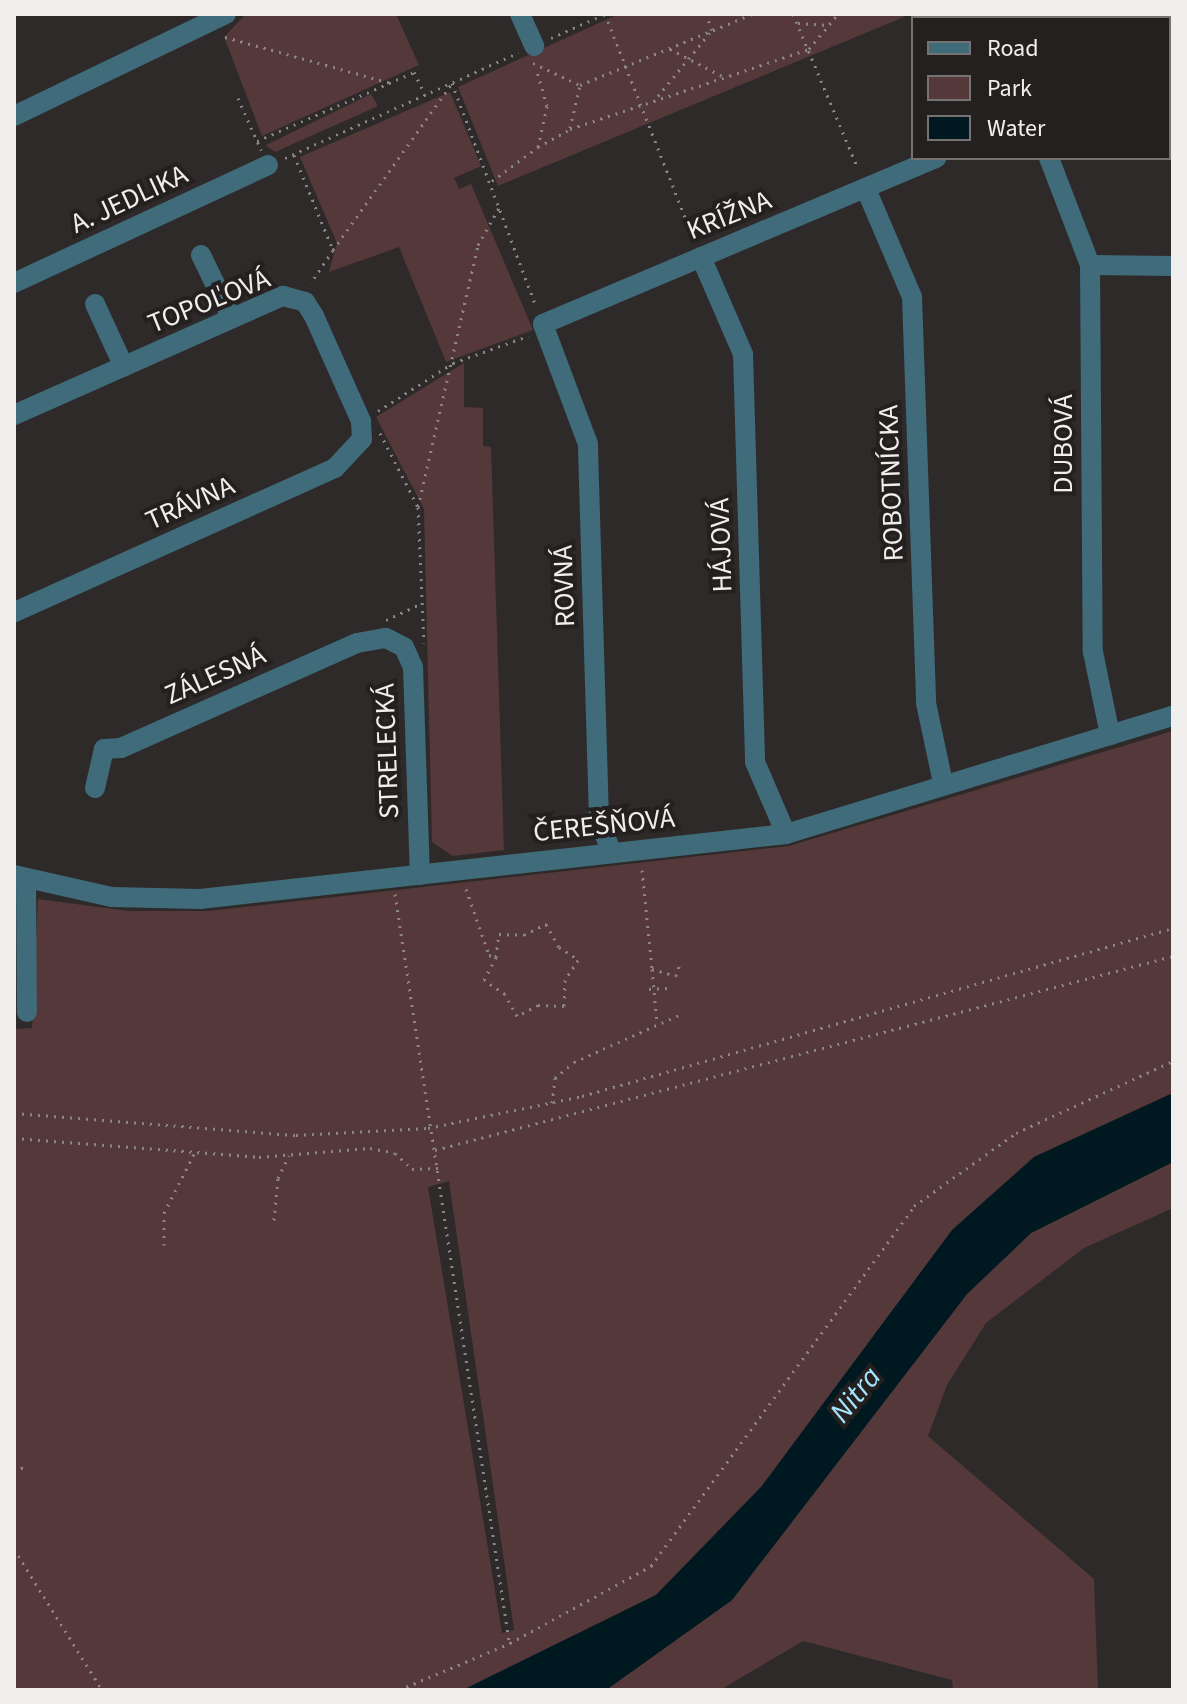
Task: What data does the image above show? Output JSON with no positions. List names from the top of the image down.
{
  "streets": {
    "street": [
      "A. JEDLIKA",
      "KRÍŽNA",
      "TOPOĽOVÁ",
      "DUBOVÁ",
      "ROBOTNÍCKA",
      "TRÁVNA",
      "HÁJOVÁ",
      "ROVNÁ",
      "ZÁLESNÁ",
      "STRELECKÁ",
      "ČEREŠŇOVÁ"
    ]
  },
  "crossings": [
    ["KRÍŽNA", "ROBOTNÍCKA"],
    ["KRÍŽNA", "HÁJOVÁ"],
    ["KRÍŽNA", "ROVNÁ"],
    ["TOPOĽOVÁ", "TRÁVNA"],
    ["DUBOVÁ", "ČEREŠŇOVÁ"],
    ["ROBOTNÍCKA", "ČEREŠŇOVÁ"],
    ["HÁJOVÁ", "ČEREŠŇOVÁ"],
    ["ROVNÁ", "ČEREŠŇOVÁ"],
    ["ZÁLESNÁ", "STRELECKÁ"],
    ["STRELECKÁ", "ČEREŠŇOVÁ"]
  ],
  "water": ["Nitra"],
  "legend": ["Road", "Park", "Water"]
}
